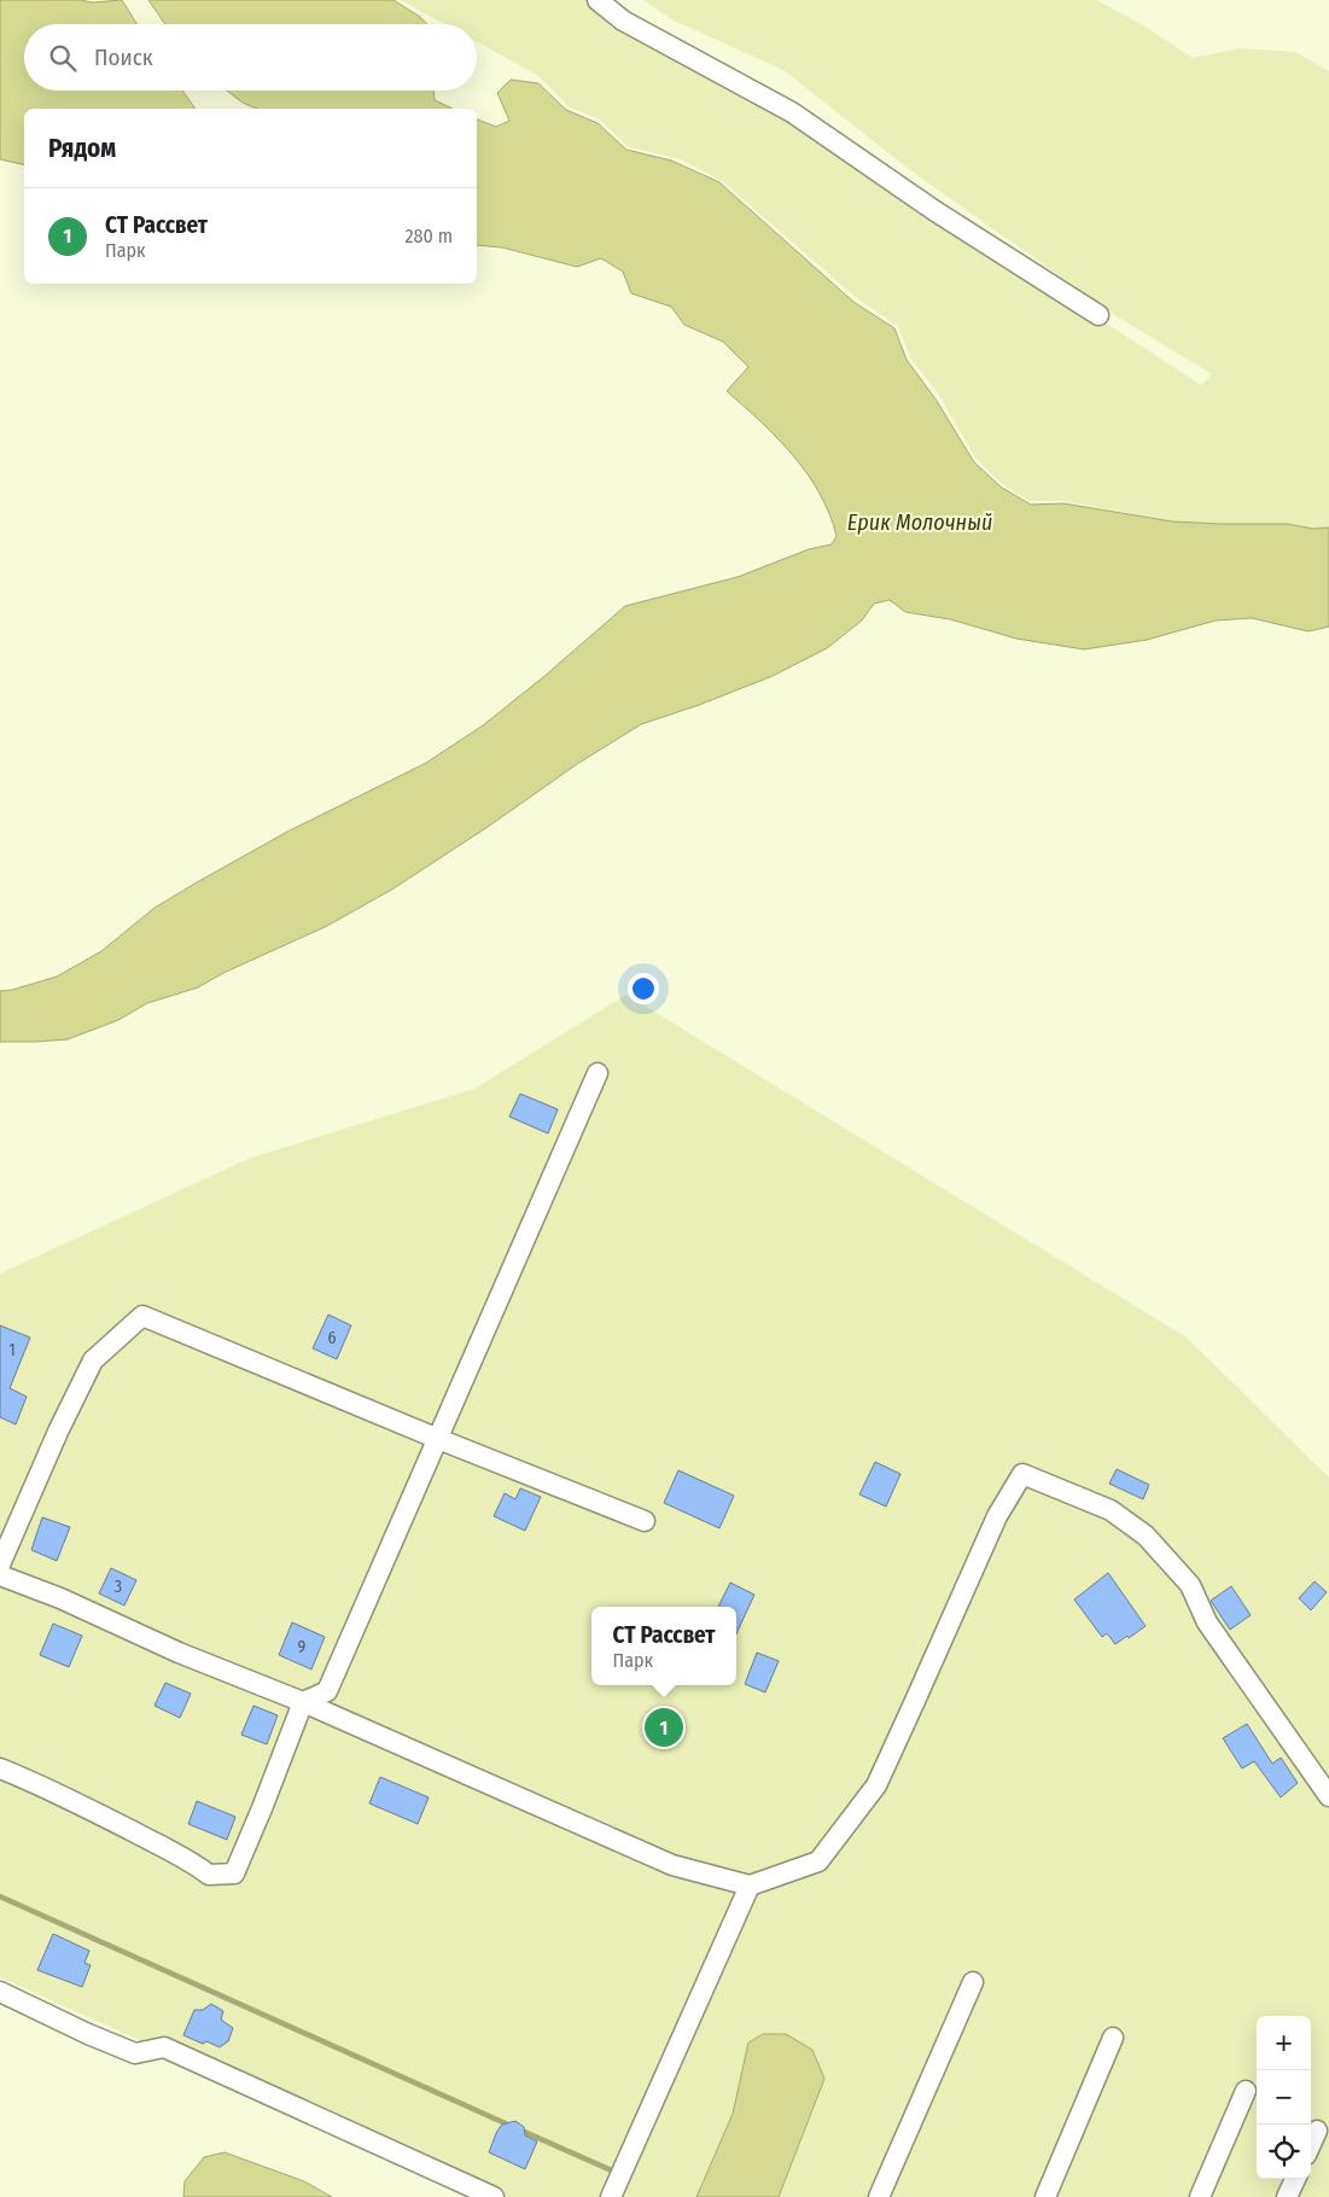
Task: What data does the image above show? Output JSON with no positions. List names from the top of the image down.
{
  "water": ["Ерик Молочный"],
  "house_numbers": [
    "6",
    "1",
    "3",
    "9"
  ],
  "page": {
    "search": "Поиск",
    "heading": "Рядом",
    "list": [
      {
        "mark": "1",
        "name": "СТ Рассвет",
        "note": "Парк",
        "value": "280 m"
      }
    ],
    "popup": ["СТ Рассвет", "Парк"],
    "pins": "1",
    "map_buttons": ["+", "−"]
  }
}
